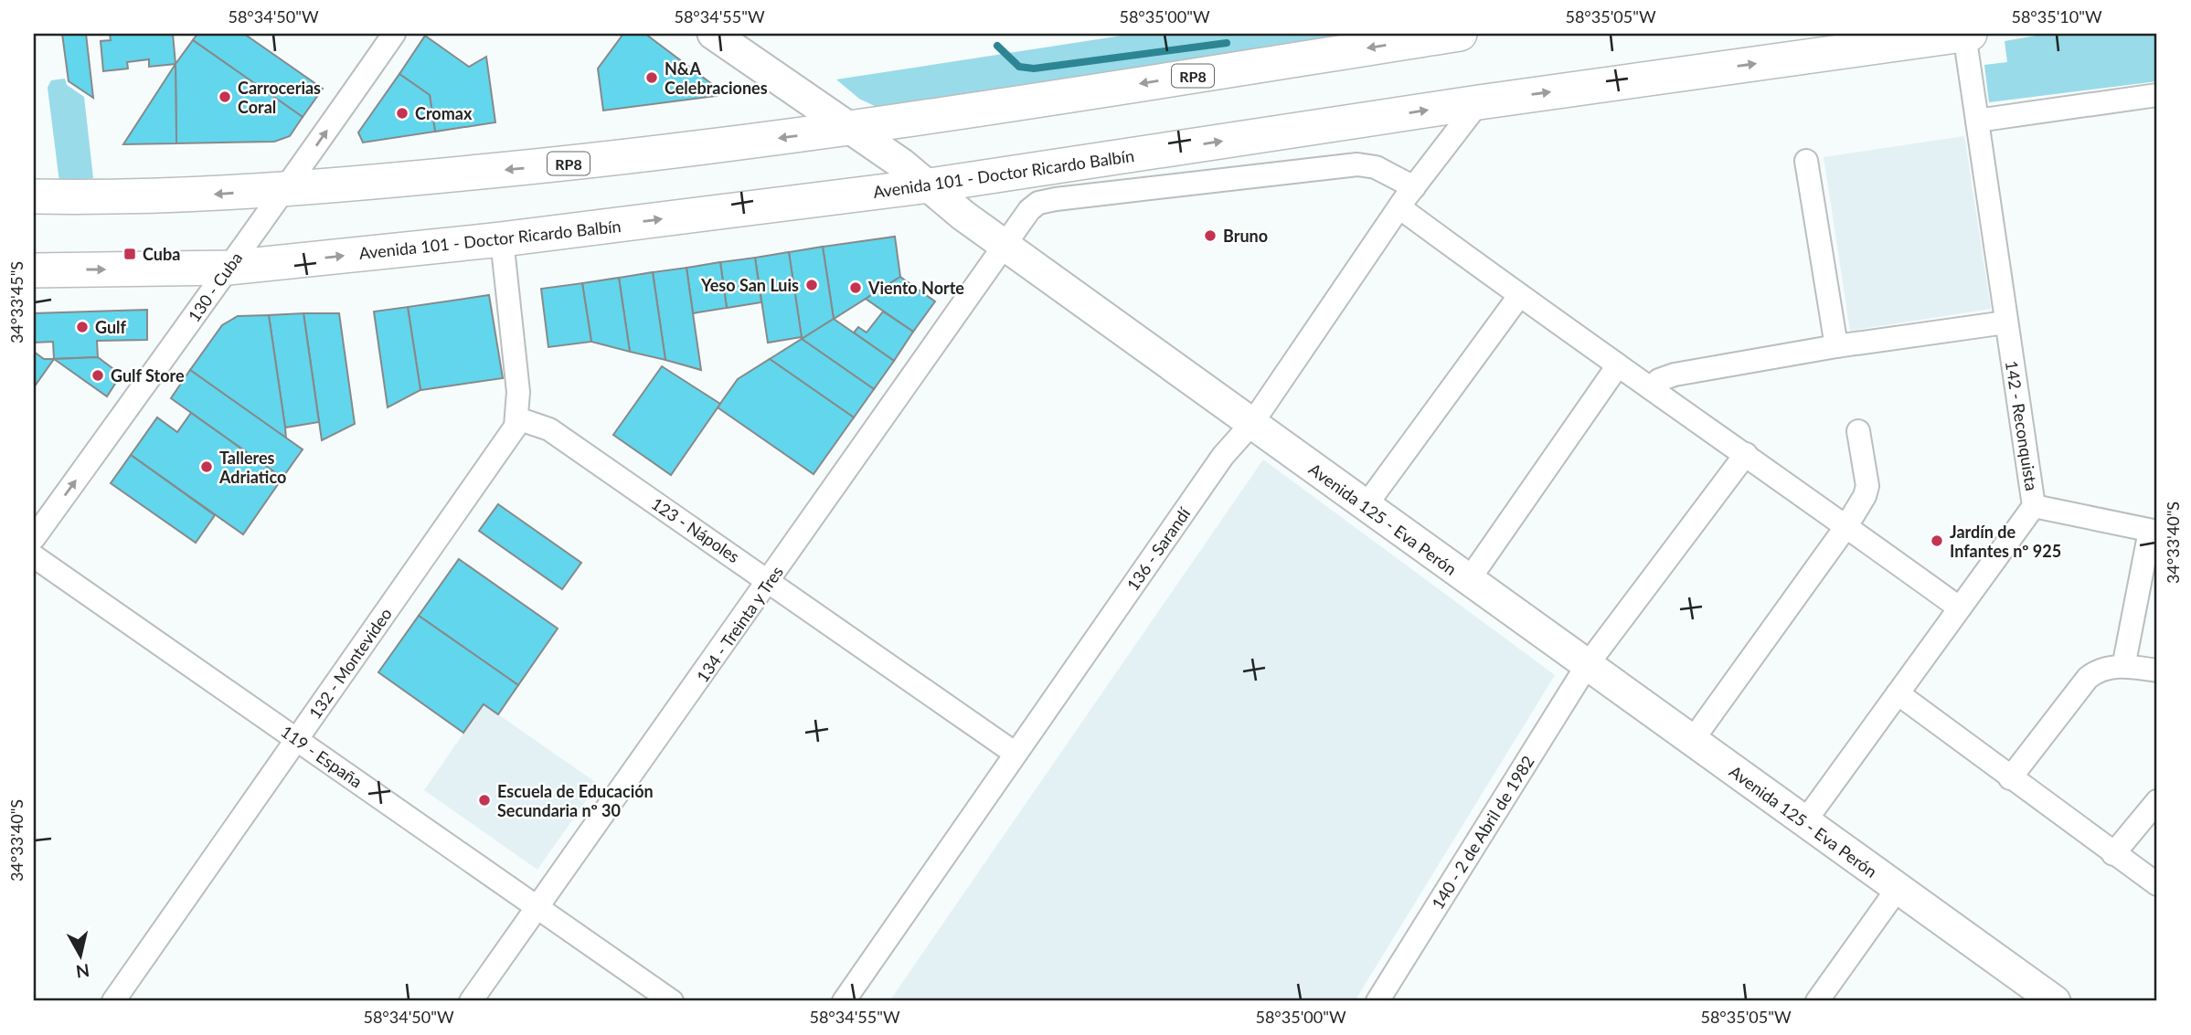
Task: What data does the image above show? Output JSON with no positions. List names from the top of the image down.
{
  "streets": {
    "main road": ["RP8", "Avenida 101 - Doctor Ricardo Balbín"],
    "street": [
      "130 - Cuba",
      "142 - Reconquista",
      "Avenida 125 - Eva Perón",
      "123 - Nápoles",
      "136 - Sarandí",
      "134 - Treinta y Tres",
      "132 - Montevideo",
      "119 - España",
      "140 - 2 de Abril de 1982"
    ]
  },
  "crossings": [
    ["RP8", "130 - Cuba"],
    ["RP8", "Avenida 125 - Eva Perón"],
    ["Avenida 101 - Doctor Ricardo Balbín", "130 - Cuba"],
    ["Avenida 101 - Doctor Ricardo Balbín", "142 - Reconquista"],
    ["Avenida 101 - Doctor Ricardo Balbín", "Avenida 125 - Eva Perón"],
    ["Avenida 101 - Doctor Ricardo Balbín", "136 - Sarandí"],
    ["142 - Reconquista", "Avenida 125 - Eva Perón"],
    ["Avenida 125 - Eva Perón", "136 - Sarandí"],
    ["Avenida 125 - Eva Perón", "134 - Treinta y Tres"],
    ["Avenida 125 - Eva Perón", "140 - 2 de Abril de 1982"],
    ["123 - Nápoles", "136 - Sarandí"],
    ["123 - Nápoles", "134 - Treinta y Tres"],
    ["123 - Nápoles", "132 - Montevideo"],
    ["136 - Sarandí", "134 - Treinta y Tres"],
    ["134 - Treinta y Tres", "119 - España"],
    ["132 - Montevideo", "119 - España"]
  ],
  "one_way": ["130 - Cuba"],
  "places": {
    "other": [
      "N&A Celebraciones",
      "Carrocerias Coral",
      "Cromax",
      "Bruno",
      "Yeso San Luis",
      "Viento Norte",
      "Gulf",
      "Gulf Store",
      "Talleres Adriatico",
      "Jardín de Infantes nº 925",
      "Escuela de Educación Secundaria nº 30"
    ],
    "transit": ["Cuba"]
  },
  "north": "bottom",
  "coordinates": [
    "58°34'50\"W",
    "58°34'55\"W",
    "58°35'00\"W",
    "58°35'05\"W",
    "58°35'10\"W",
    "34°33'45\"S",
    "34°33'40\"S"
  ]
}
